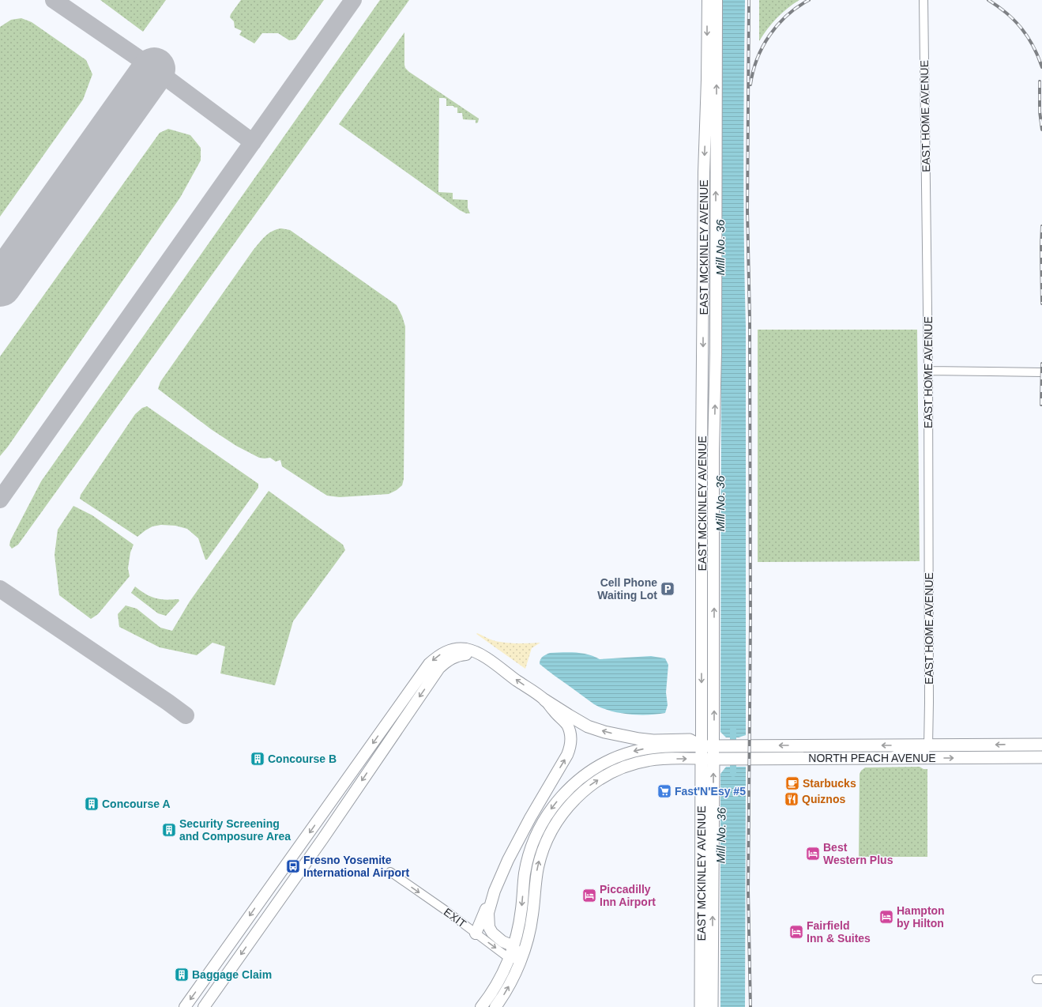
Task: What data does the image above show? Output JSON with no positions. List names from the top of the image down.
{
  "streets": {
    "main road": ["EAST MCKINLEY AVENUE", "NORTH PEACH AVENUE"],
    "street": ["EAST HOME AVENUE", "EXIT"]
  },
  "crossings": [
    ["EAST HOME AVENUE", "NORTH PEACH AVENUE"],
    ["EAST MCKINLEY AVENUE", "NORTH PEACH AVENUE"]
  ],
  "one_way": ["EXIT"],
  "water": ["Mill No. 36"],
  "places": {
    "parking": ["Cell Phone Waiting Lot"],
    "building": [
      "Concourse B",
      "Concourse A",
      "Security Screening and Composure Area",
      "Baggage Claim"
    ],
    "cafe": ["Starbucks"],
    "supermarket": ["Fast'N'Esy #5"],
    "restaurant": ["Quiznos"],
    "hotel": [
      "Best Western Plus",
      "Piccadilly Inn Airport",
      "Hampton by Hilton",
      "Fairfield Inn & Suites"
    ],
    "bus stop": ["Fresno Yosemite International Airport"]
  }
}
